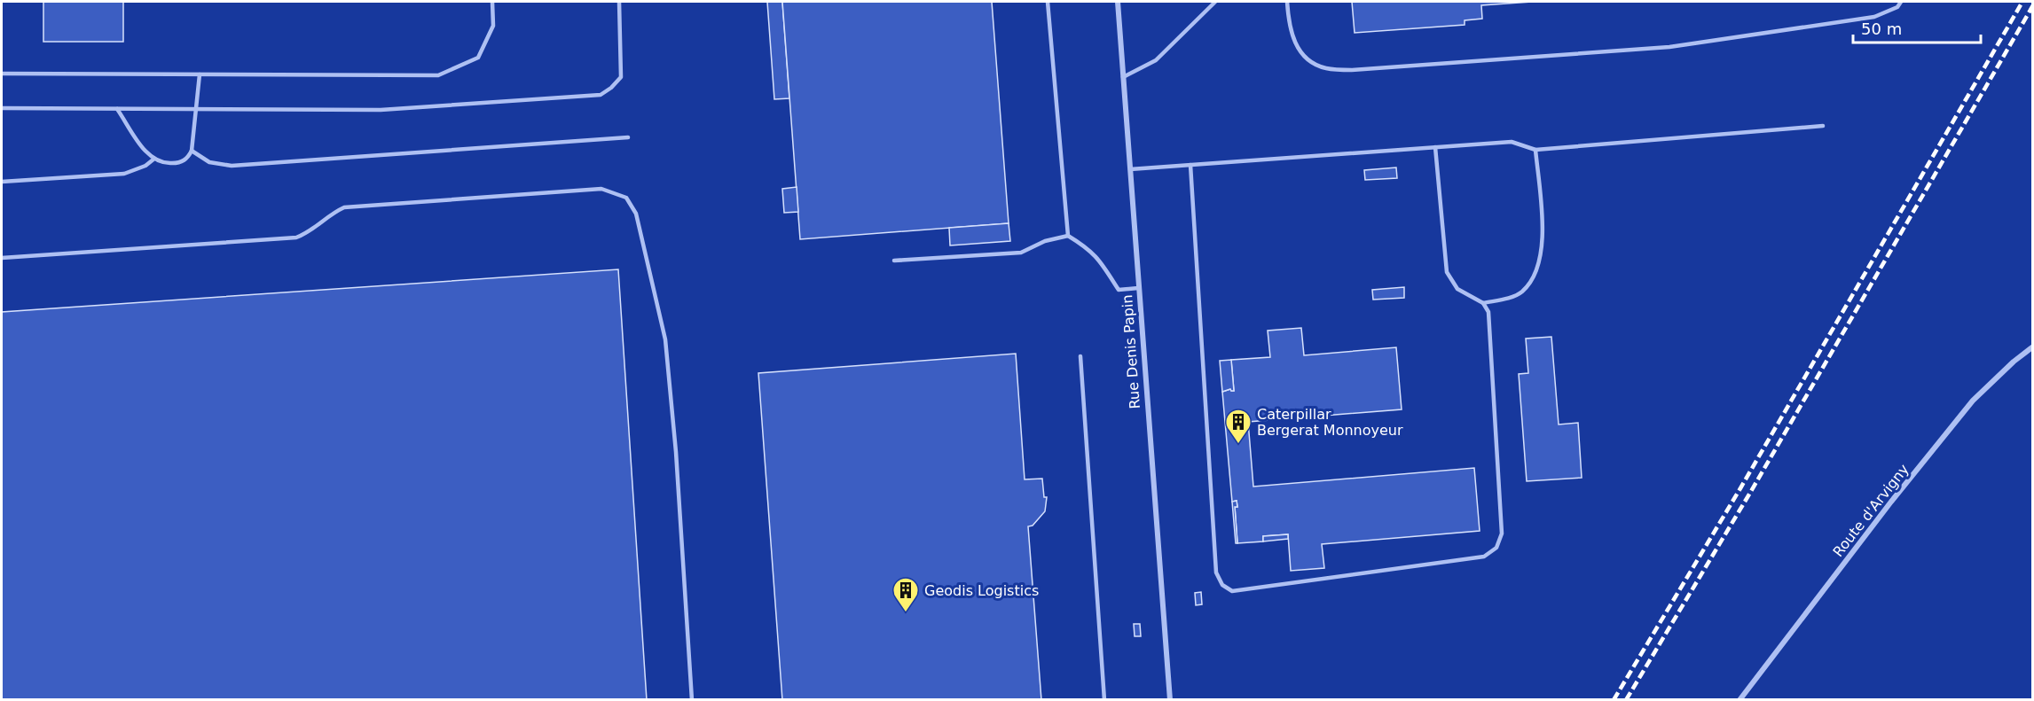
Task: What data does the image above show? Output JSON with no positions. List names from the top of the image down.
{
  "streets": {
    "street": ["Rue Denis Papin", "Route d'Arvigny"]
  },
  "places": {
    "building": ["Caterpillar Bergerat Monnoyeur", "Geodis Logistics"]
  },
  "scale_bar": "50 m"
}
